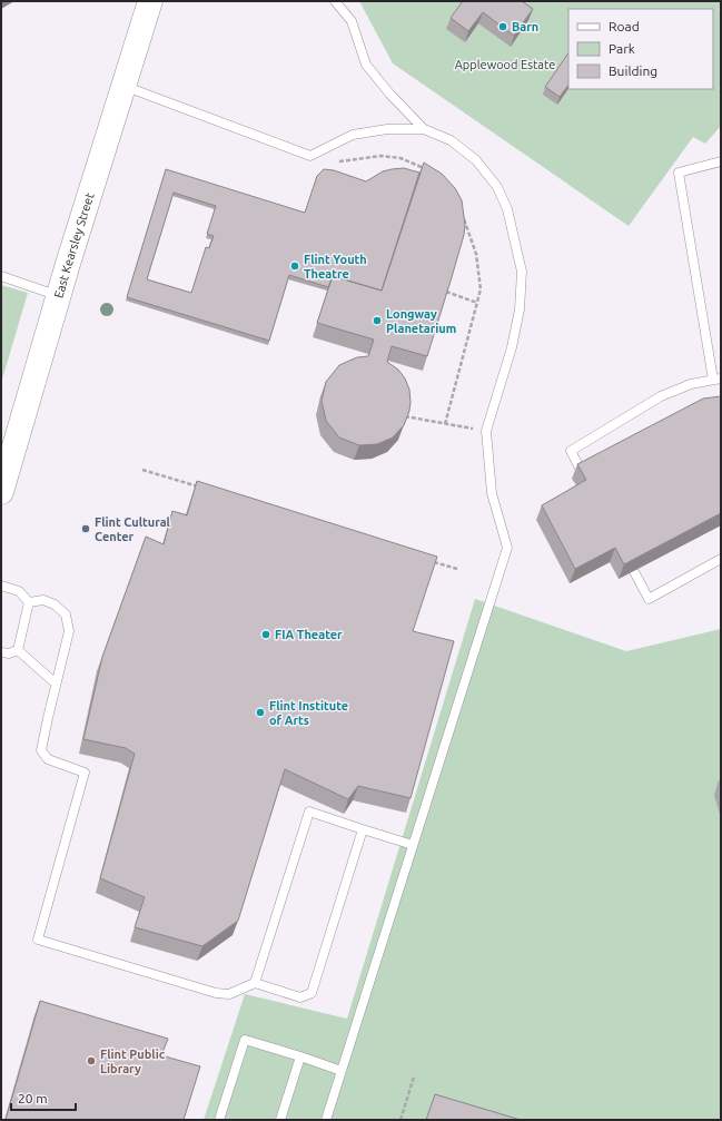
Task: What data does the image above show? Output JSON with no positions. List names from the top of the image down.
{
  "streets": {
    "street": ["East Kearsley Street"]
  },
  "parks": ["Applewood Estate"],
  "places": [
    "Barn",
    "Flint Youth Theatre",
    "Longway Planetarium",
    "Flint Cultural Center",
    "FIA Theater",
    "Flint Institute of Arts",
    "Flint Public Library"
  ],
  "legend": ["Road", "Park", "Building"],
  "scale_bar": "20 m"
}
